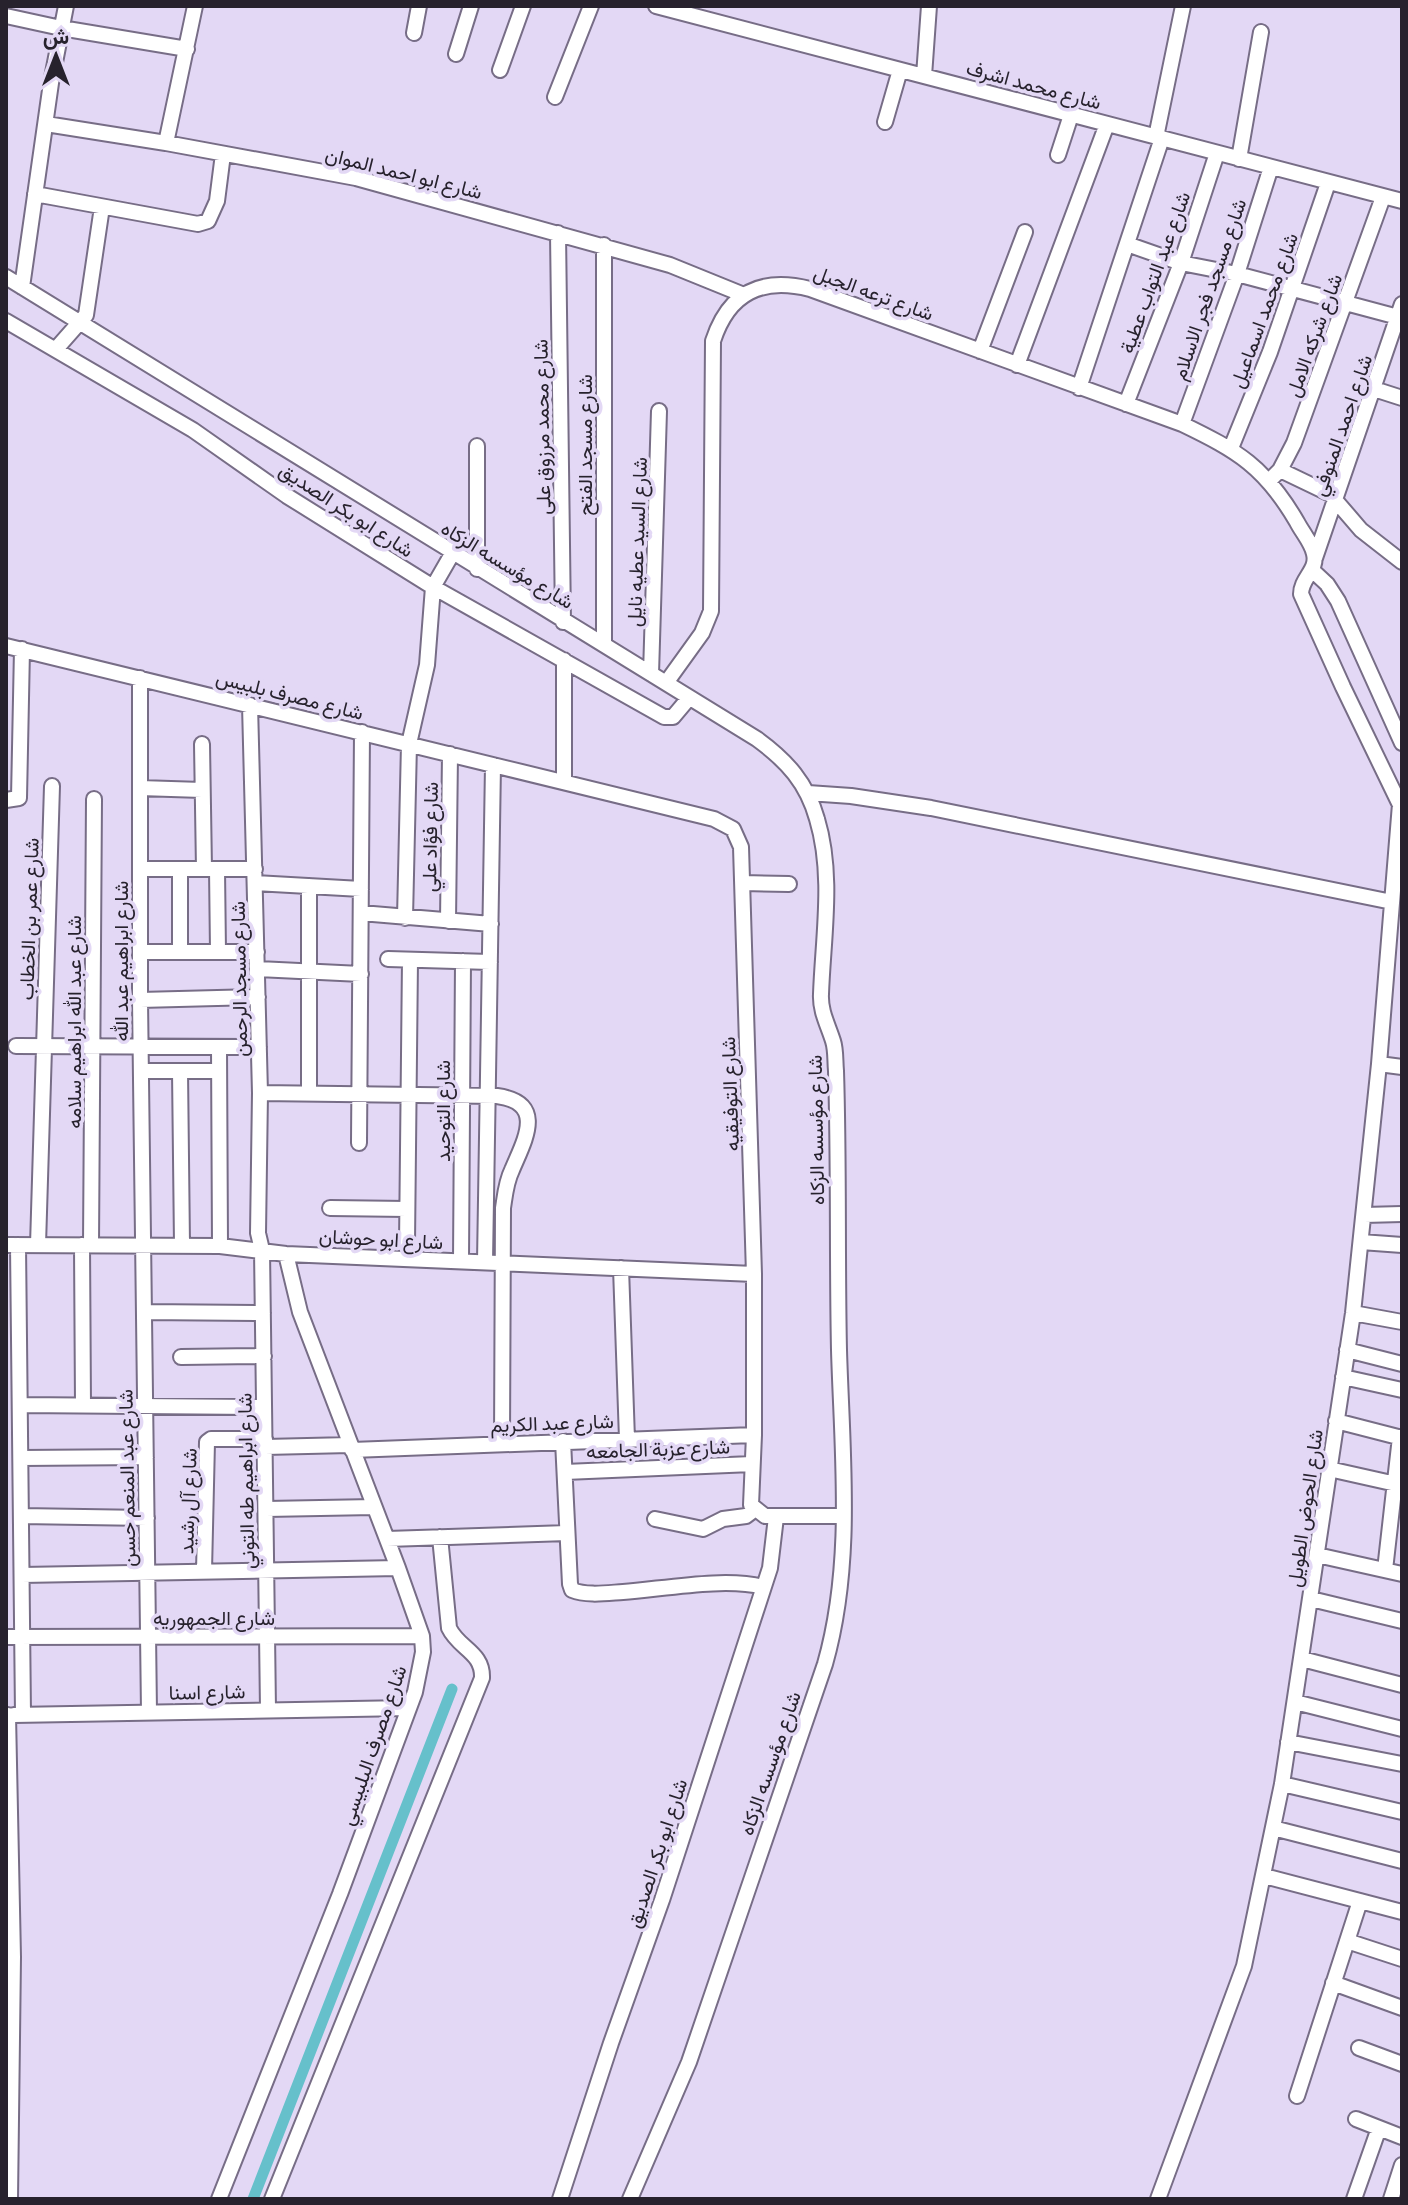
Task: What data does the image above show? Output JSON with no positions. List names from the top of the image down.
{
  "streets": {
    "street": [
      "شارع محمد اشرف",
      "شارع ابو احمد الموان",
      "شارع عبد التواب عطية",
      "شارع مسجد فجر الاسلام",
      "شارع ترعه الجبل",
      "شارع محمد اسماعيل",
      "شارع شركه الامل",
      "شارع احمد المنوفي",
      "شارع محمد مرزوق على",
      "شارع مسجد الفتح",
      "شارع ابو بكر الصديق",
      "شارع السيد عطيه نايل",
      "شارع مؤسسه الزكاه",
      "شارع مصرف بلبيس",
      "شارع فؤاد علي",
      "شارع عمر بن الخطاب",
      "شارع ابراهيم عبد الله",
      "شارع مسجد الرحمن",
      "شارع عبد الله ابراهيم سلامه",
      "شارع التوفيقيه",
      "شارع التوحيد",
      "شارع ابو حوشان",
      "شارع عبد الكريم",
      "شارع عزبة الجامعه",
      "شارع عبد المنعم حسن",
      "شارع ابراهيم طه التوني",
      "شارع آل رشيد",
      "شارع الحوض الطويل",
      "شارع الجمهوريه",
      "شارع اسنا",
      "شارع مصرف البلبيسي"
    ]
  },
  "crossings": [
    ["شارع محمد اشرف", "شارع عبد التواب عطية"],
    ["شارع محمد اشرف", "شارع مسجد فجر الاسلام"],
    ["شارع محمد اشرف", "شارع محمد اسماعيل"],
    ["شارع محمد اشرف", "شارع شركه الامل"],
    ["شارع ابو احمد الموان", "شارع ترعه الجبل"],
    ["شارع ابو احمد الموان", "شارع محمد مرزوق على"],
    ["شارع ابو احمد الموان", "شارع مسجد الفتح"],
    ["شارع عبد التواب عطية", "شارع ترعه الجبل"],
    ["شارع مسجد فجر الاسلام", "شارع ترعه الجبل"],
    ["شارع ترعه الجبل", "شارع محمد اسماعيل"],
    ["شارع ترعه الجبل", "شارع شركه الامل"],
    ["شارع ترعه الجبل", "شارع احمد المنوفي"],
    ["شارع محمد مرزوق على", "شارع مؤسسه الزكاه"],
    ["شارع مسجد الفتح", "شارع مؤسسه الزكاه"],
    ["شارع ابو بكر الصديق", "شارع مؤسسه الزكاه"],
    ["شارع السيد عطيه نايل", "شارع مؤسسه الزكاه"],
    ["شارع مصرف بلبيس", "شارع فؤاد علي"],
    ["شارع مصرف بلبيس", "شارع ابراهيم عبد الله"],
    ["شارع مصرف بلبيس", "شارع مسجد الرحمن"],
    ["شارع مصرف بلبيس", "شارع التوفيقيه"],
    ["شارع عمر بن الخطاب", "شارع ابو حوشان"],
    ["شارع ابراهيم عبد الله", "شارع ابو حوشان"],
    ["شارع ابراهيم عبد الله", "شارع عبد المنعم حسن"],
    ["شارع مسجد الرحمن", "شارع ابو حوشان"],
    ["شارع مسجد الرحمن", "شارع ابراهيم طه التوني"],
    ["شارع عبد الله ابراهيم سلامه", "شارع ابو حوشان"],
    ["شارع التوفيقيه", "شارع ابو حوشان"],
    ["شارع التوفيقيه", "شارع عبد الكريم"],
    ["شارع التوفيقيه", "شارع عزبة الجامعه"],
    ["شارع التوحيد", "شارع ابو حوشان"],
    ["شارع ابو حوشان", "شارع عبد المنعم حسن"],
    ["شارع ابو حوشان", "شارع ابراهيم طه التوني"],
    ["شارع ابو حوشان", "شارع مصرف البلبيسي"],
    ["شارع عبد الكريم", "شارع ابراهيم طه التوني"],
    ["شارع عبد الكريم", "شارع آل رشيد"],
    ["شارع عبد الكريم", "شارع مصرف البلبيسي"],
    ["شارع عبد المنعم حسن", "شارع الجمهوريه"],
    ["شارع عبد المنعم حسن", "شارع اسنا"],
    ["شارع ابراهيم طه التوني", "شارع آل رشيد"],
    ["شارع ابراهيم طه التوني", "شارع الجمهوريه"],
    ["شارع ابراهيم طه التوني", "شارع اسنا"],
    ["شارع الجمهوريه", "شارع مصرف البلبيسي"],
    ["شارع اسنا", "شارع مصرف البلبيسي"]
  ],
  "north": "top"
}
